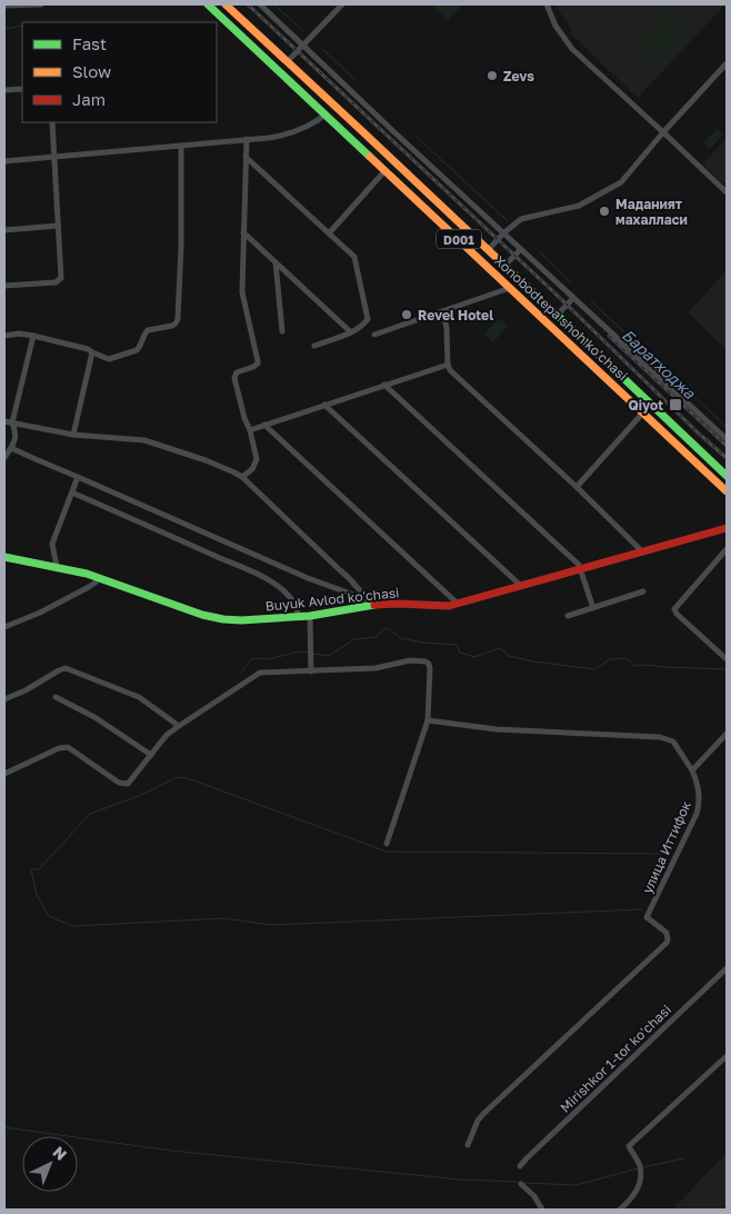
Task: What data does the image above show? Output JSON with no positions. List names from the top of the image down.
{
  "streets": {
    "main road": ["D001", "Xonobodtepa shoh ko'chasi", "Buyuk Avlod koʻchasi"],
    "street": ["улица Иттифок", "Mirishkor 1-tor ko'chasi"]
  },
  "water": ["Баратходжа"],
  "places": {
    "other": ["Zevs", "Маданият махалласи", "Revel Hotel"],
    "transit": ["Qiyot"]
  },
  "legend": ["Fast", "Slow", "Jam"],
  "north": "top right"
}
